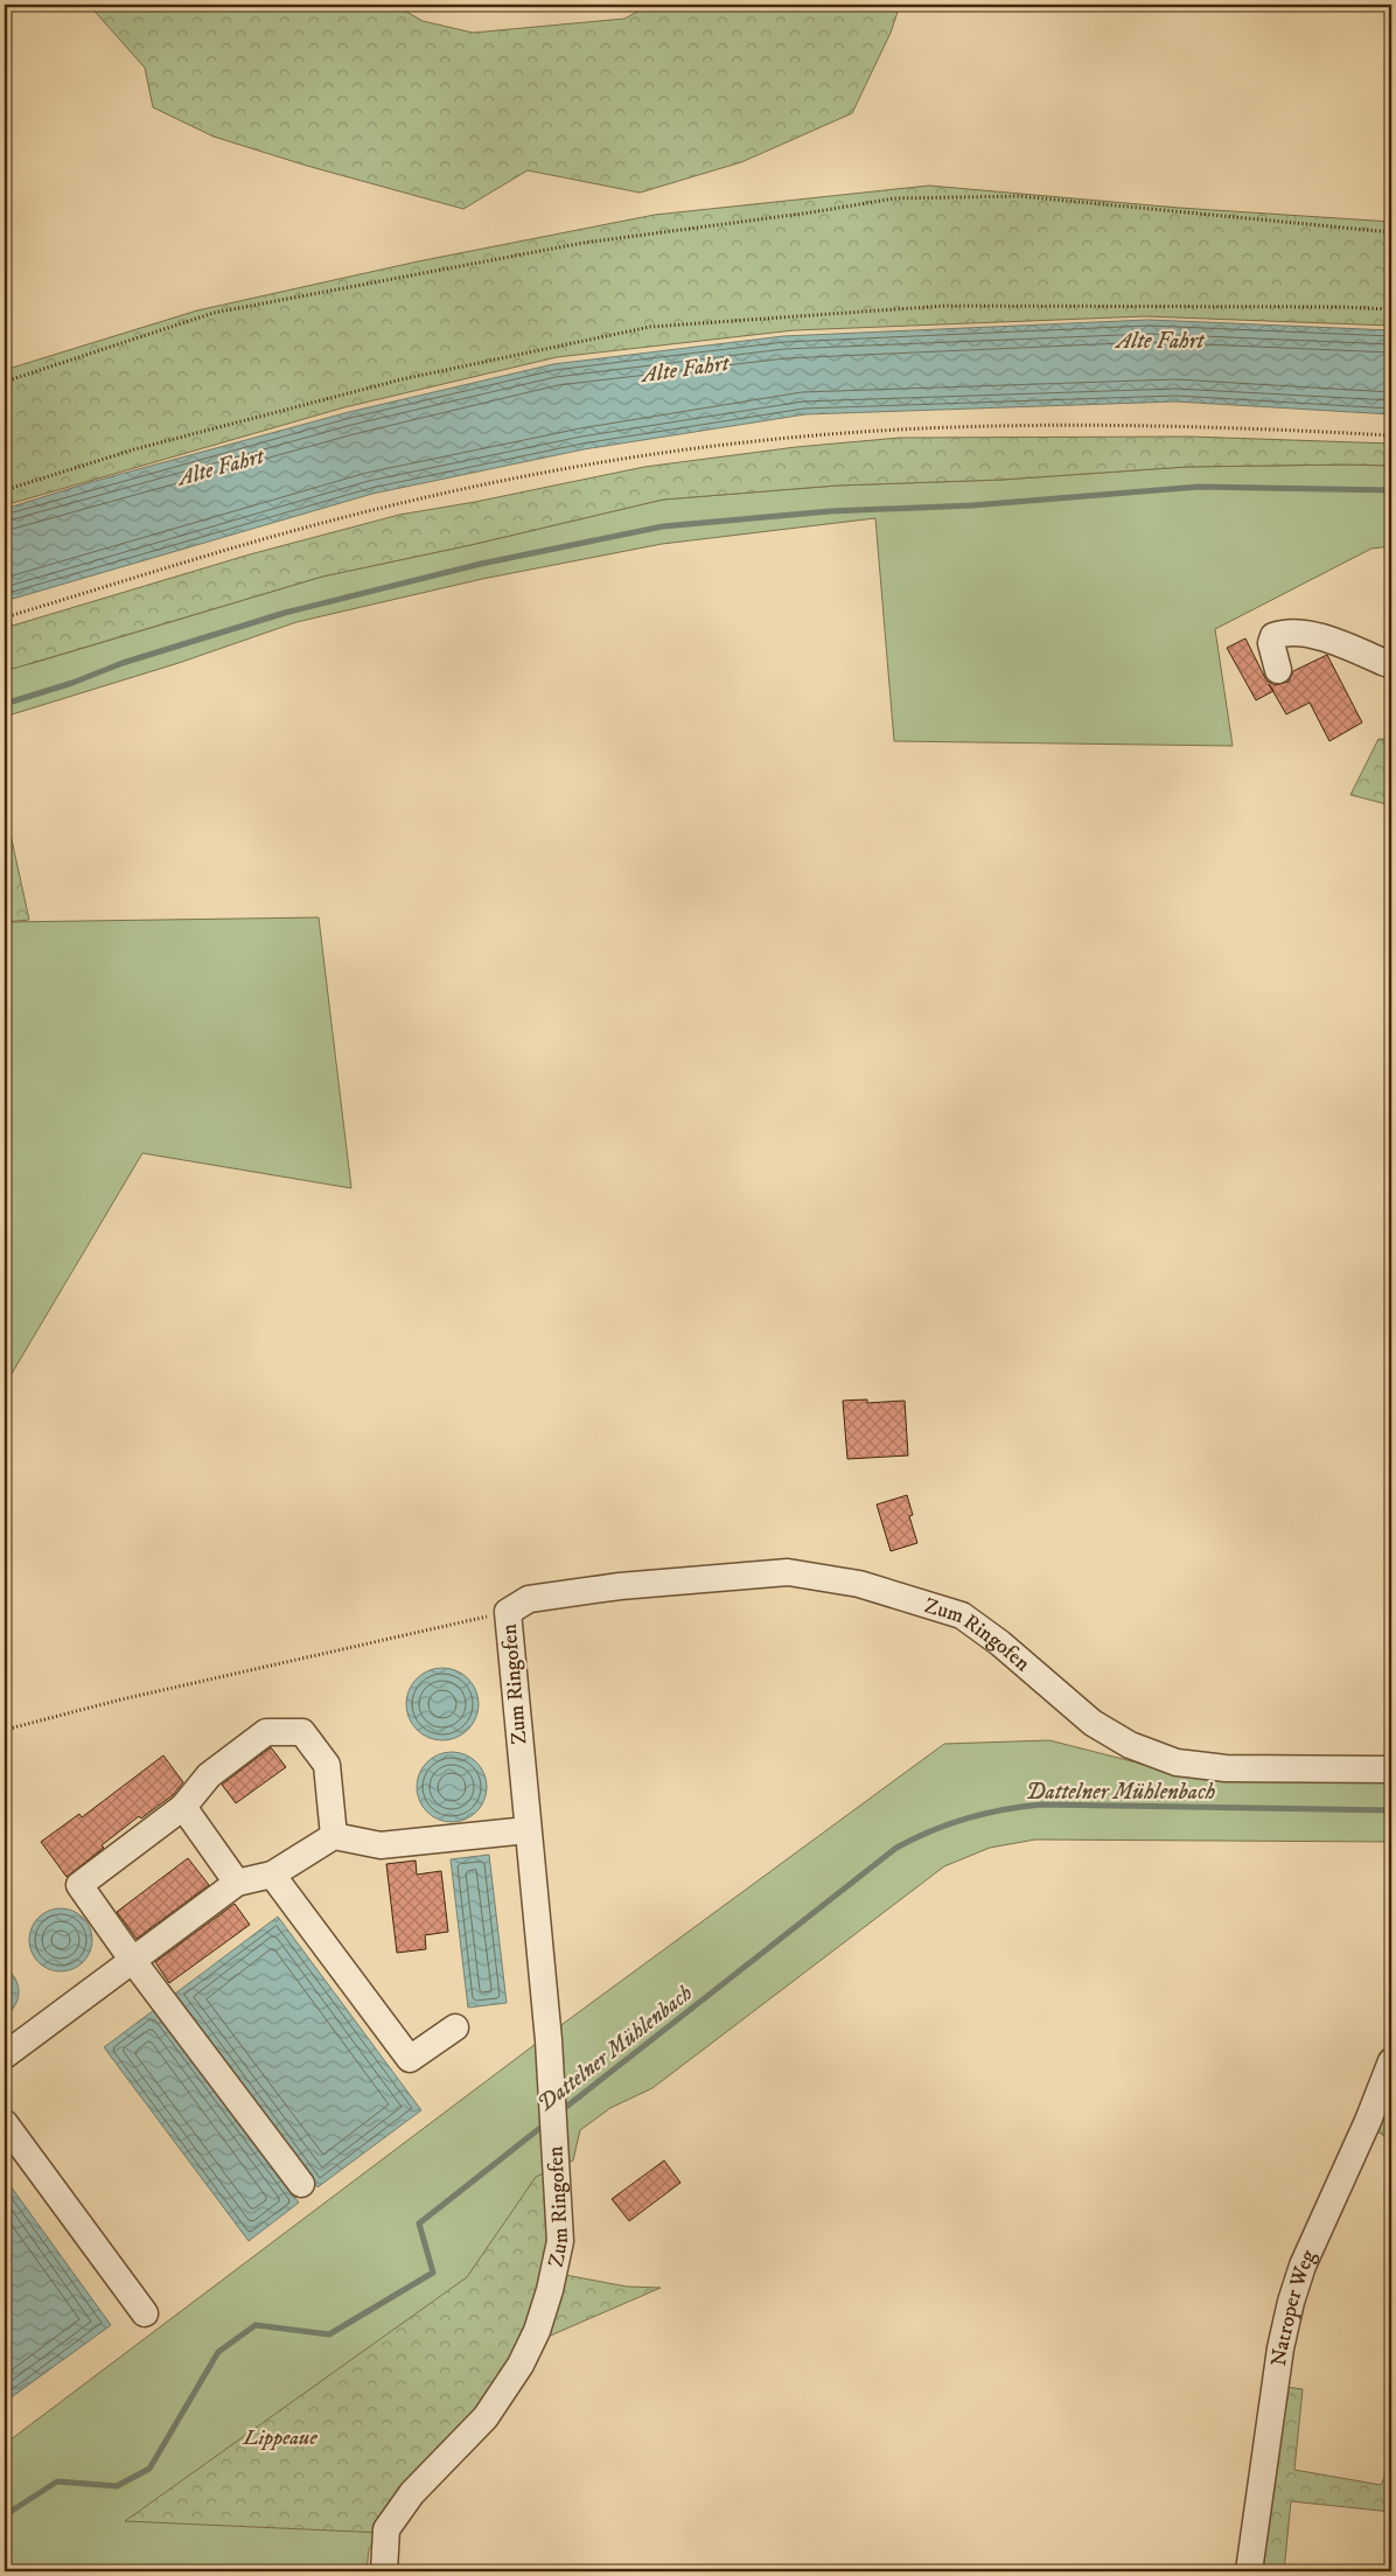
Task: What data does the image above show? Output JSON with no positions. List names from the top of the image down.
{
  "streets": {
    "street": ["Zum Ringofen", "Natroper Weg"]
  },
  "water": ["Alte Fahrt", "Dattelner Mühlenbach"],
  "parks": ["Lippeaue"]
}
